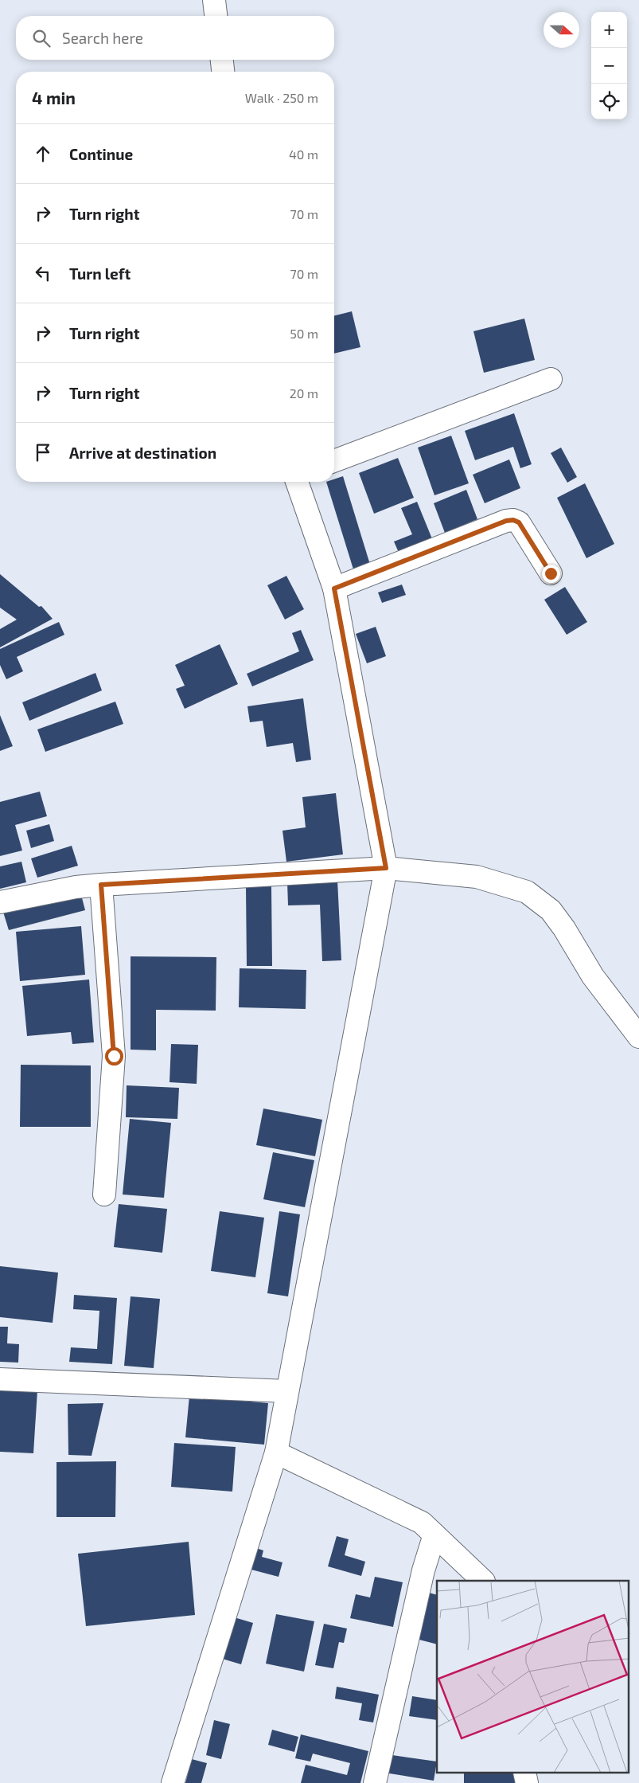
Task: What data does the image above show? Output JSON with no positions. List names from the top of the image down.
{
  "north": "right",
  "page": {
    "map_buttons": ["+", "−"],
    "search": "Search here",
    "heading": ["4 min", "Walk · 250 m"],
    "list": [
      ["Continue", "40 m"],
      ["Turn right", "70 m"],
      ["Turn left", "70 m"],
      ["Turn right", "50 m"],
      ["Turn right", "20 m"],
      "Arrive at destination"
    ]
  }
}
